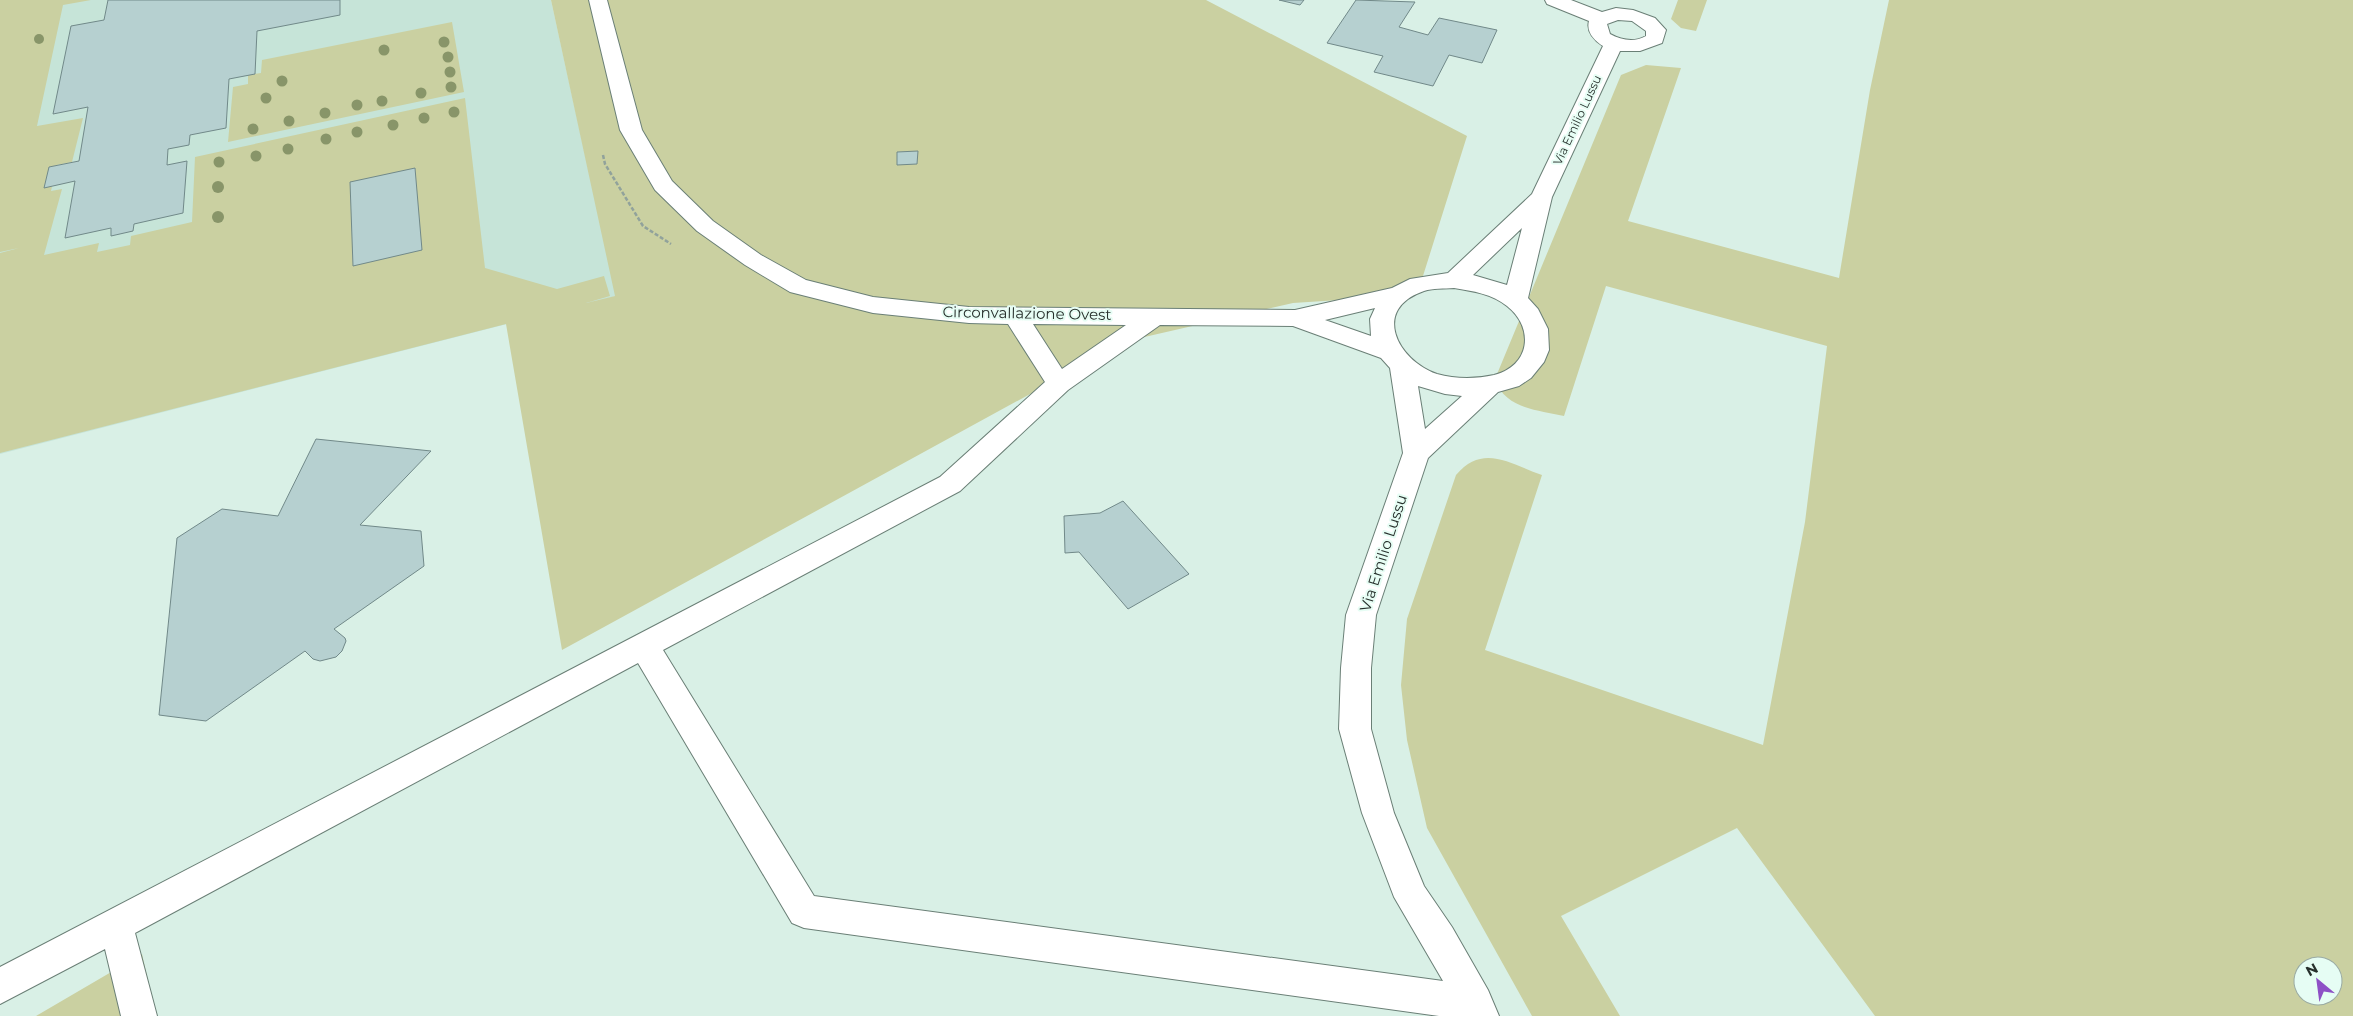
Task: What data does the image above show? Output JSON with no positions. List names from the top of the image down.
{
  "streets": {
    "street": ["Via Emilio Lussu", "Circonvallazione Ovest"]
  },
  "crossings": [
    ["Via Emilio Lussu", "Circonvallazione Ovest"]
  ],
  "north": "top left"
}
